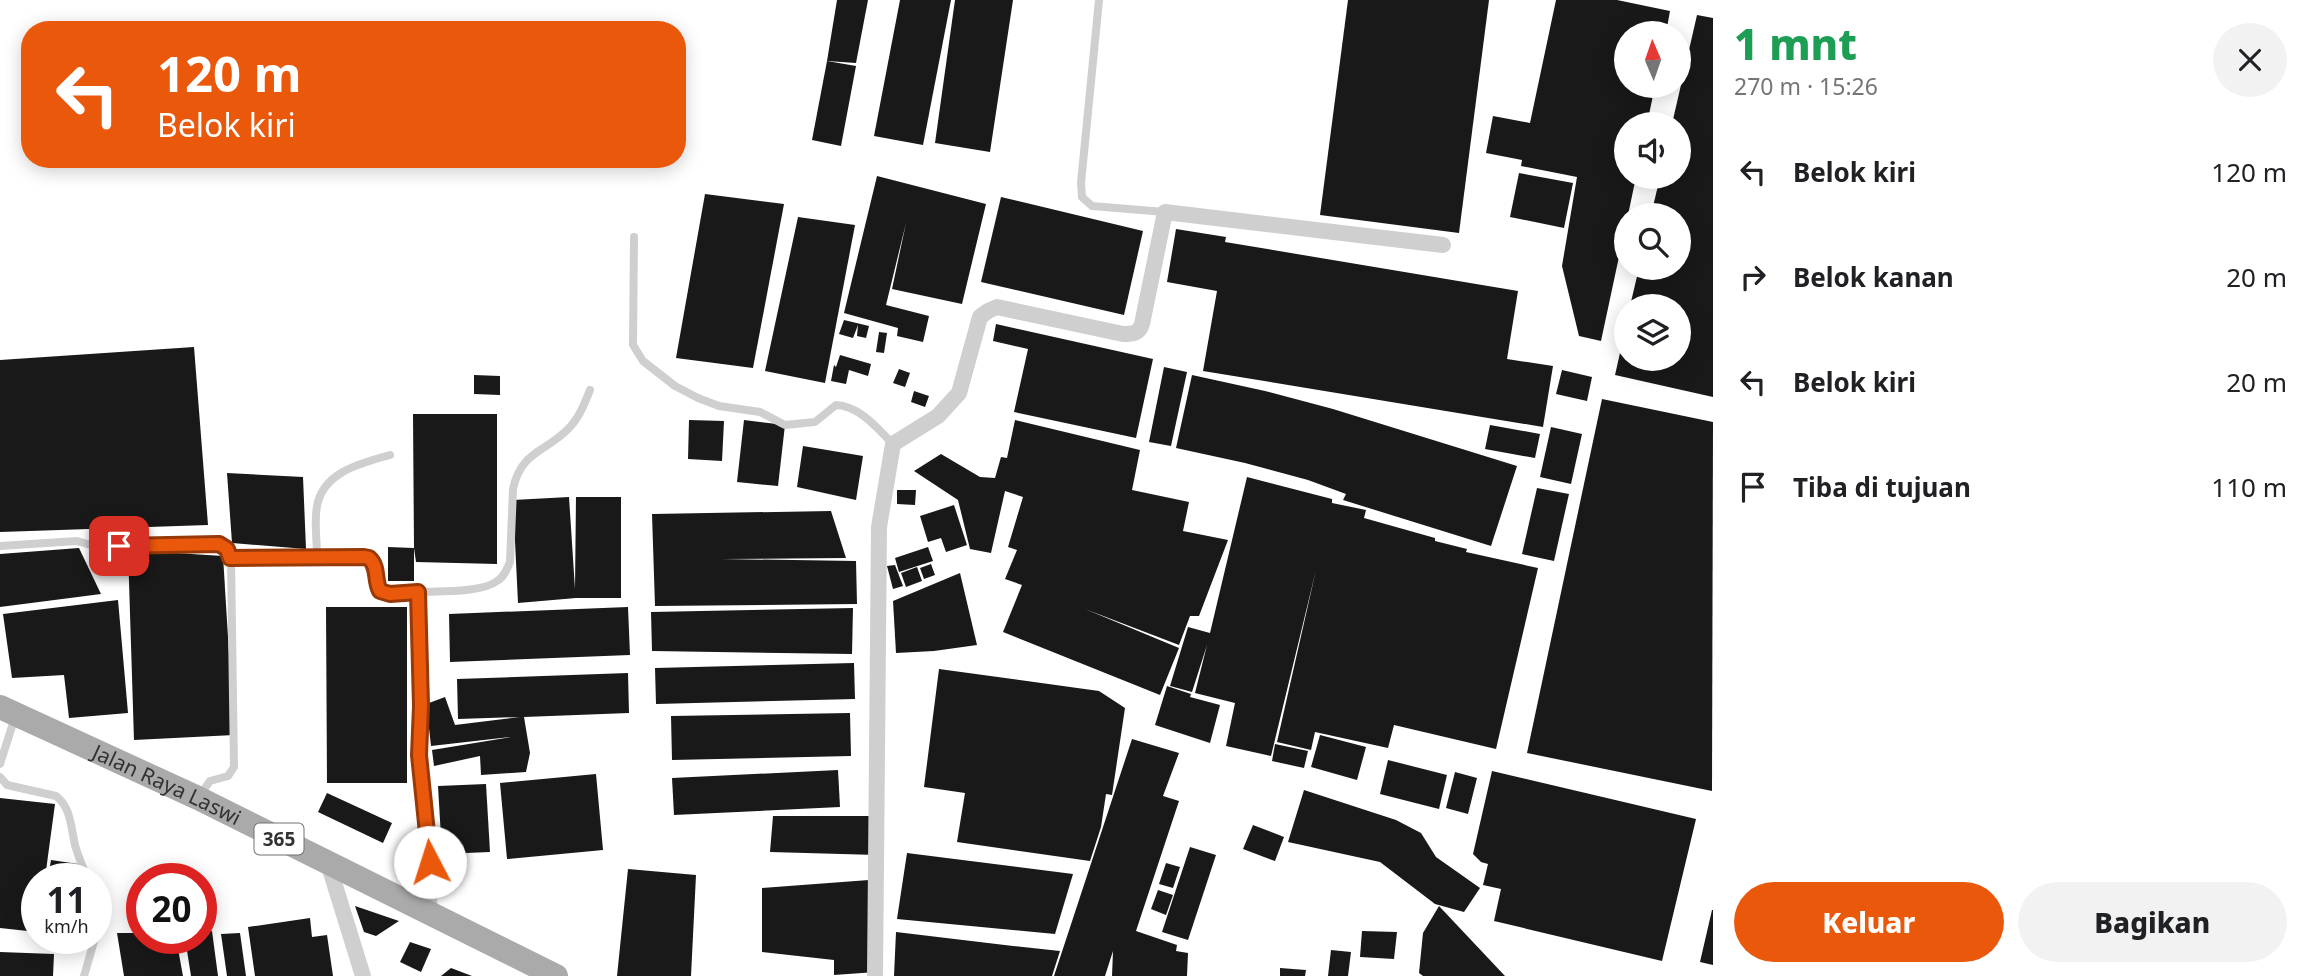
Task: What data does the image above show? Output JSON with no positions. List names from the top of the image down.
{
  "streets": {
    "main road": ["Jalan Raya Laswi", "365"]
  },
  "north": "top",
  "page": {
    "heading": ["1 mnt", "270 m · 15:26"],
    "turn": ["120 m", "Belok kiri"],
    "list": [
      {
        "name": "Belok kiri",
        "value": "120 m"
      },
      {
        "name": "Belok kanan",
        "value": "20 m"
      },
      {
        "name": "Belok kiri",
        "value": "20 m"
      },
      {
        "name": "Tiba di tujuan",
        "value": "110 m"
      }
    ],
    "speed": "11 km/h",
    "limit": "20",
    "buttons": ["Keluar", "Bagikan"]
  }
}
